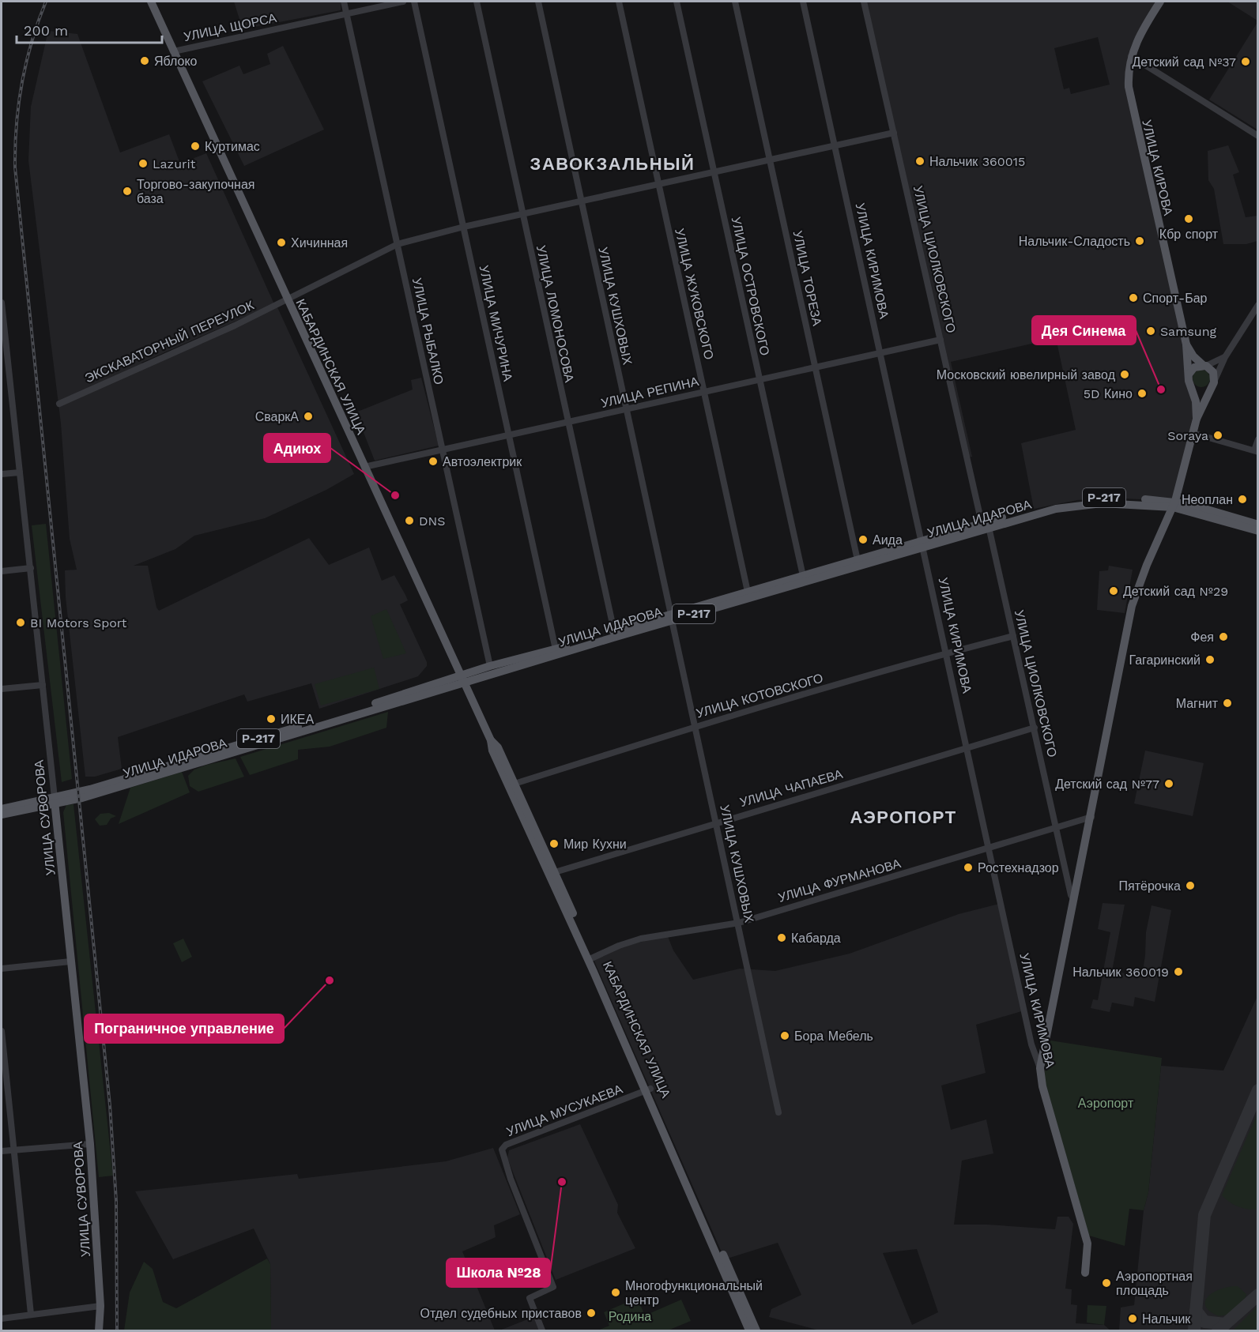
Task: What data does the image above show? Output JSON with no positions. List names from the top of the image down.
{
  "streets": {
    "main road": [
      "УЛИЦА КИРОВА",
      "УЛИЦА КИРИМОВА",
      "КАБАРДИНСКАЯ УЛИЦА",
      "Р-217",
      "УЛИЦА ИДАРОВА",
      "УЛИЦА СУВОРОВА"
    ],
    "street": [
      "УЛИЦА ЩОРСА",
      "УЛИЦА ЦИОЛКОВСКОГО",
      "УЛИЦА ТОРЕЗА",
      "УЛИЦА ОСТРОВСКОГО",
      "УЛИЦА ЖУКОВСКОГО",
      "УЛИЦА КУШХОВЫХ",
      "УЛИЦА ЛОМОНОСОВА",
      "УЛИЦА МИЧУРИНА",
      "УЛИЦА РЫБАЛКО",
      "ЭКСКАВАТОРНЫЙ ПЕРЕУЛОК",
      "УЛИЦА РЕПИНА",
      "УЛИЦА КОТОВСКОГО",
      "УЛИЦА ЧАПАЕВА",
      "УЛИЦА ФУРМАНОВА",
      "УЛИЦА МУСУКАЕВА"
    ]
  },
  "crossings": [
    ["УЛИЦА ЩОРСА", "УЛИЦА РЫБАЛКО"],
    ["УЛИЦА ЩОРСА", "КАБАРДИНСКАЯ УЛИЦА"],
    ["УЛИЦА ЦИОЛКОВСКОГО", "ЭКСКАВАТОРНЫЙ ПЕРЕУЛОК"],
    ["УЛИЦА ЦИОЛКОВСКОГО", "УЛИЦА РЕПИНА"],
    ["УЛИЦА ЦИОЛКОВСКОГО", "УЛИЦА ИДАРОВА"],
    ["УЛИЦА ЦИОЛКОВСКОГО", "УЛИЦА КОТОВСКОГО"],
    ["УЛИЦА ЦИОЛКОВСКОГО", "УЛИЦА ЧАПАЕВА"],
    ["УЛИЦА ЦИОЛКОВСКОГО", "УЛИЦА ФУРМАНОВА"],
    ["УЛИЦА КИРИМОВА", "ЭКСКАВАТОРНЫЙ ПЕРЕУЛОК"],
    ["УЛИЦА КИРИМОВА", "УЛИЦА РЕПИНА"],
    ["УЛИЦА КИРИМОВА", "УЛИЦА ИДАРОВА"],
    ["УЛИЦА КИРИМОВА", "УЛИЦА КОТОВСКОГО"],
    ["УЛИЦА КИРИМОВА", "УЛИЦА ЧАПАЕВА"],
    ["УЛИЦА КИРИМОВА", "УЛИЦА ФУРМАНОВА"],
    ["УЛИЦА ТОРЕЗА", "ЭКСКАВАТОРНЫЙ ПЕРЕУЛОК"],
    ["УЛИЦА ТОРЕЗА", "УЛИЦА РЕПИНА"],
    ["УЛИЦА ТОРЕЗА", "УЛИЦА ИДАРОВА"],
    ["УЛИЦА ОСТРОВСКОГО", "ЭКСКАВАТОРНЫЙ ПЕРЕУЛОК"],
    ["УЛИЦА ОСТРОВСКОГО", "УЛИЦА РЕПИНА"],
    ["УЛИЦА ОСТРОВСКОГО", "УЛИЦА ИДАРОВА"],
    ["УЛИЦА ЖУКОВСКОГО", "ЭКСКАВАТОРНЫЙ ПЕРЕУЛОК"],
    ["УЛИЦА ЖУКОВСКОГО", "УЛИЦА РЕПИНА"],
    ["УЛИЦА ЖУКОВСКОГО", "УЛИЦА ИДАРОВА"],
    ["УЛИЦА КУШХОВЫХ", "ЭКСКАВАТОРНЫЙ ПЕРЕУЛОК"],
    ["УЛИЦА КУШХОВЫХ", "УЛИЦА РЕПИНА"],
    ["УЛИЦА КУШХОВЫХ", "УЛИЦА ИДАРОВА"],
    ["УЛИЦА КУШХОВЫХ", "УЛИЦА КОТОВСКОГО"],
    ["УЛИЦА КУШХОВЫХ", "УЛИЦА ЧАПАЕВА"],
    ["УЛИЦА КУШХОВЫХ", "УЛИЦА ФУРМАНОВА"],
    ["УЛИЦА ЛОМОНОСОВА", "ЭКСКАВАТОРНЫЙ ПЕРЕУЛОК"],
    ["УЛИЦА ЛОМОНОСОВА", "УЛИЦА РЕПИНА"],
    ["УЛИЦА ЛОМОНОСОВА", "УЛИЦА ИДАРОВА"],
    ["УЛИЦА МИЧУРИНА", "ЭКСКАВАТОРНЫЙ ПЕРЕУЛОК"],
    ["УЛИЦА МИЧУРИНА", "УЛИЦА РЕПИНА"],
    ["УЛИЦА МИЧУРИНА", "УЛИЦА ИДАРОВА"],
    ["УЛИЦА РЫБАЛКО", "ЭКСКАВАТОРНЫЙ ПЕРЕУЛОК"],
    ["УЛИЦА РЫБАЛКО", "УЛИЦА РЕПИНА"],
    ["УЛИЦА РЫБАЛКО", "УЛИЦА ИДАРОВА"],
    ["ЭКСКАВАТОРНЫЙ ПЕРЕУЛОК", "КАБАРДИНСКАЯ УЛИЦА"],
    ["КАБАРДИНСКАЯ УЛИЦА", "УЛИЦА РЕПИНА"],
    ["КАБАРДИНСКАЯ УЛИЦА", "УЛИЦА ИДАРОВА"],
    ["КАБАРДИНСКАЯ УЛИЦА", "УЛИЦА КОТОВСКОГО"],
    ["КАБАРДИНСКАЯ УЛИЦА", "УЛИЦА ЧАПАЕВА"],
    ["КАБАРДИНСКАЯ УЛИЦА", "УЛИЦА ФУРМАНОВА"],
    ["КАБАРДИНСКАЯ УЛИЦА", "УЛИЦА МУСУКАЕВА"],
    ["УЛИЦА ИДАРОВА", "УЛИЦА СУВОРОВА"]
  ],
  "districts": ["ЗАВОКЗАЛЬНЫЙ", "АЭРОПОРТ"],
  "parks": ["Аэропорт", "Родина"],
  "places": [
    "Яблоко",
    "Детский сад №37",
    "Куртимас",
    "Нальчик 360015",
    "Lazurit",
    "Торгово-закупочная база",
    "Кбр спорт",
    "Нальчик-Сладость",
    "Хичинная",
    "Спорт-Бар",
    "Samsung",
    "Московский ювелирный завод",
    "Дея Синема",
    "5D Кино",
    "СваркА",
    "Soraya",
    "Автоэлектрик",
    "Адиюх",
    "Неоплан",
    "DNS",
    "Аида",
    "Детский сад №29",
    "BI Motors Sport",
    "Фея",
    "Гагаринский",
    "Магнит",
    "ИКЕА",
    "Детский сад №77",
    "Мир Кухни",
    "Ростехнадзор",
    "Пятёрочка",
    "Кабарда",
    "Нальчик 360019",
    "Пограничное управление",
    "Бора Мебель",
    "Школа №28",
    "Аэропортная площадь",
    "Многофункциональный центр",
    "Отдел судебных приставов",
    "Нальчик"
  ],
  "scale_bar": "200 m"
}
